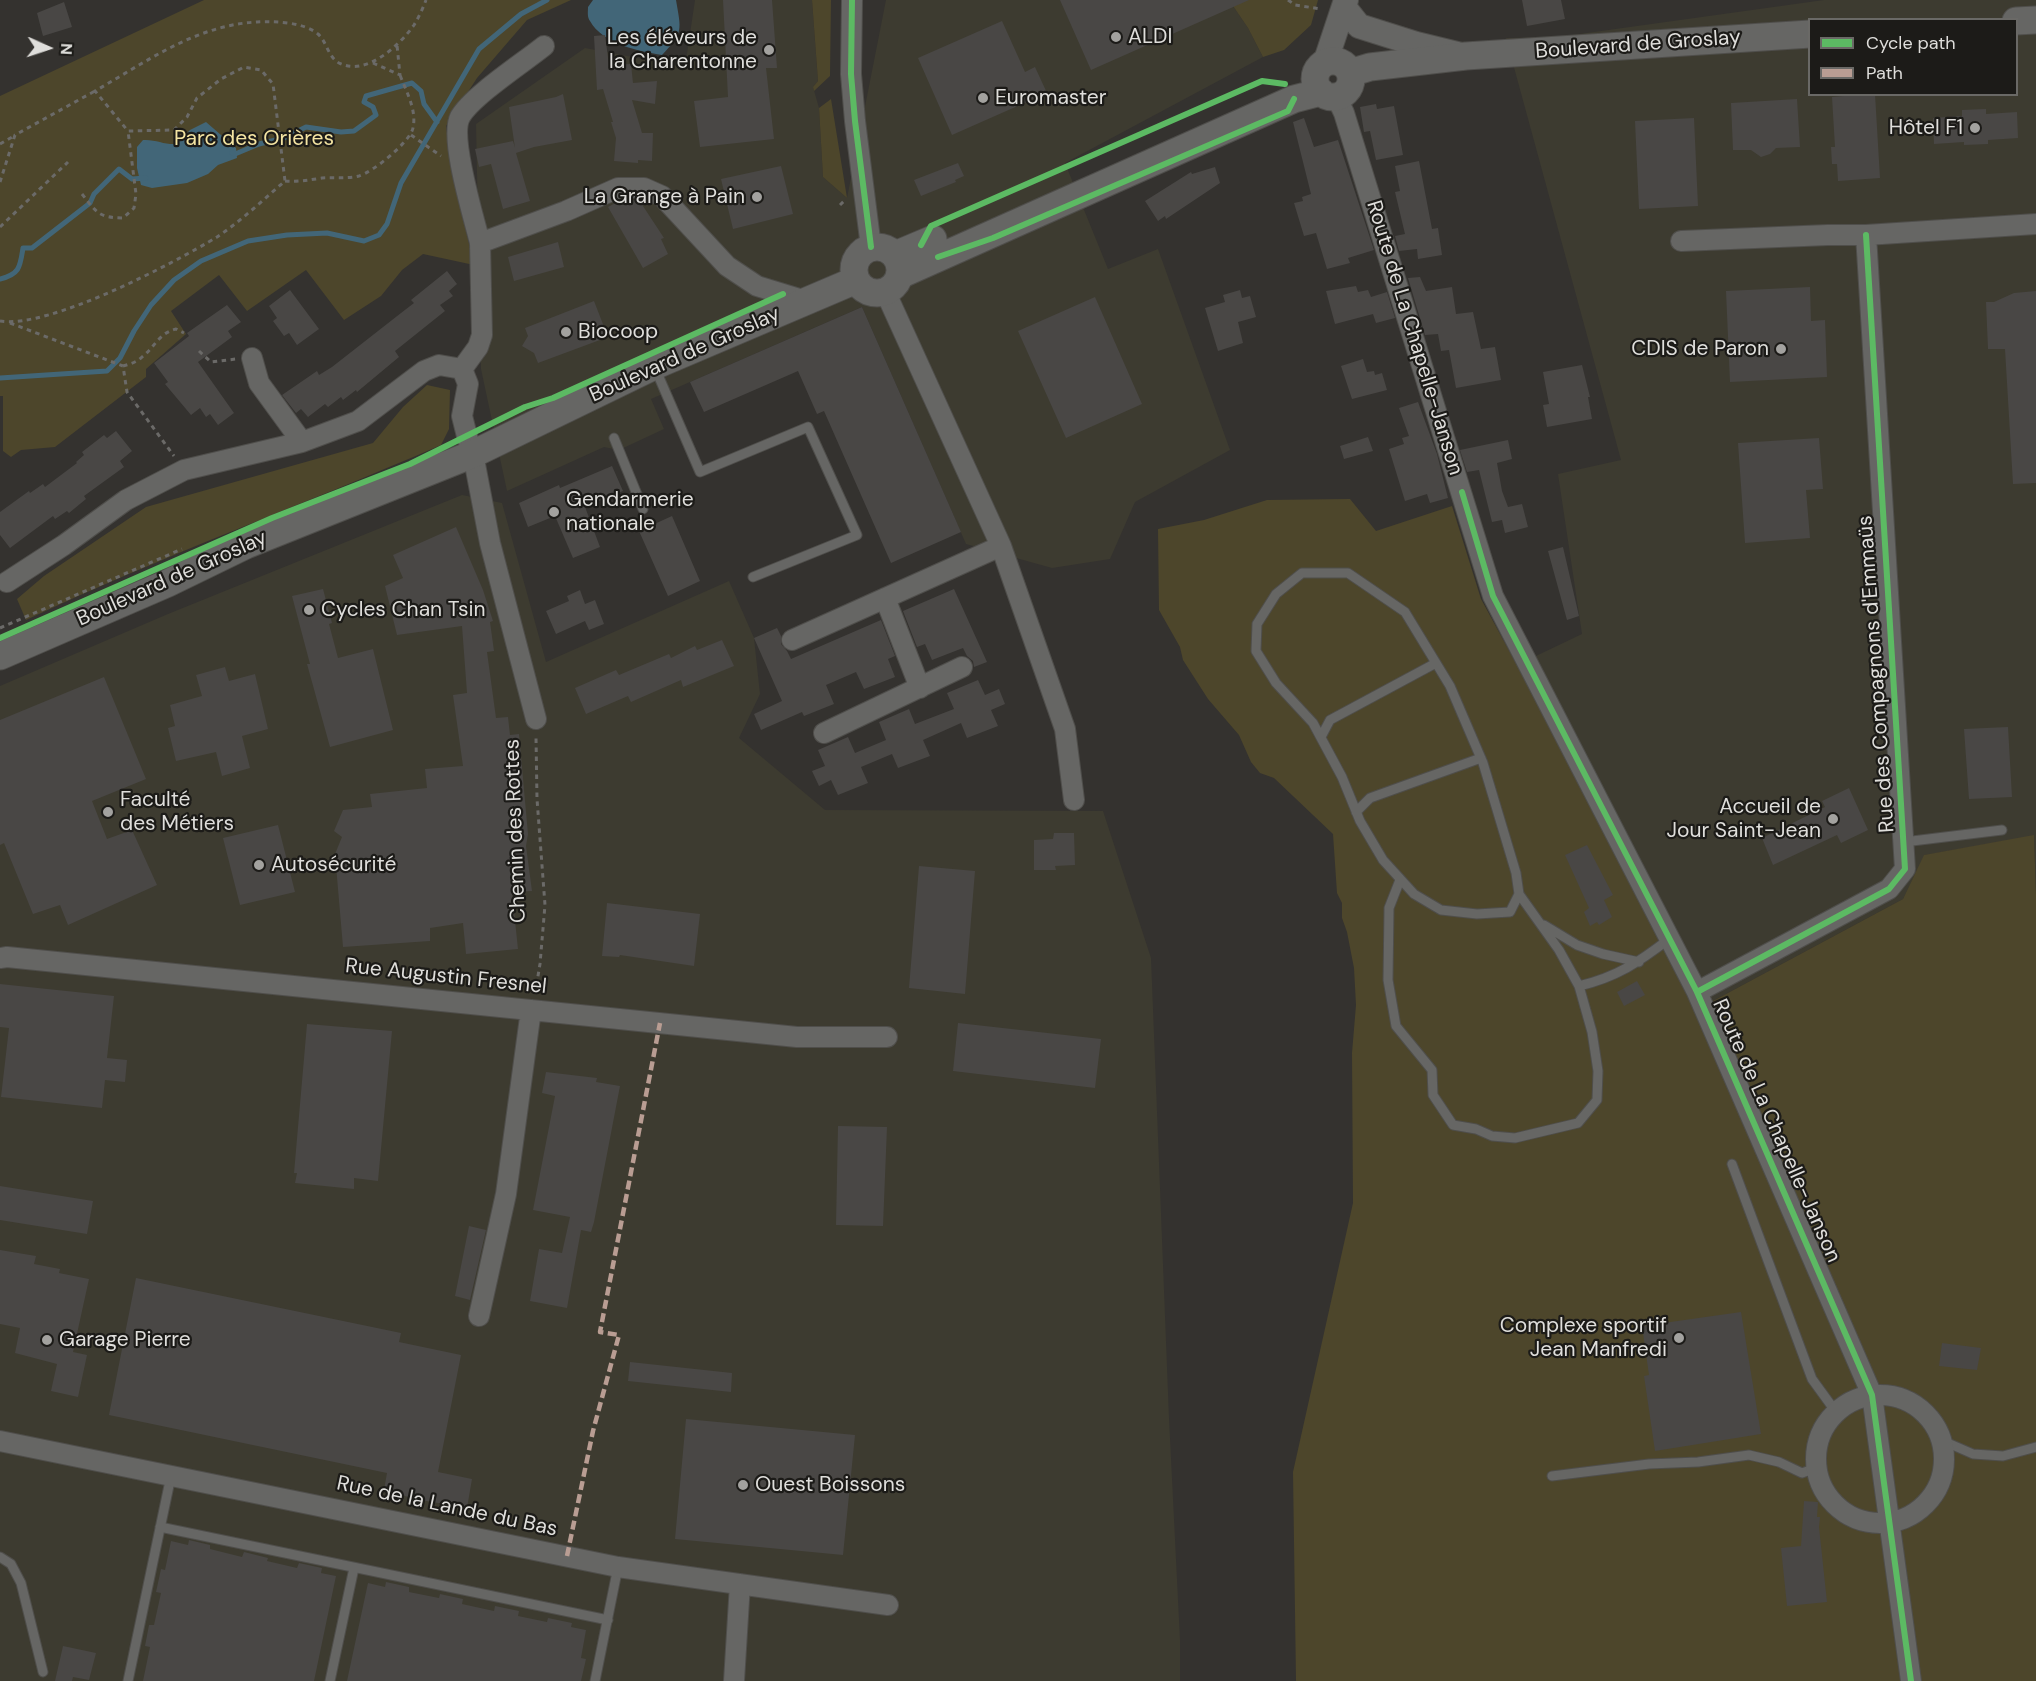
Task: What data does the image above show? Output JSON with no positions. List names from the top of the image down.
{
  "streets": {
    "main road": ["Boulevard de Groslay"],
    "street": [
      "Route de La Chapelle-Janson",
      "Rue des Compagnons d'Emmaüs",
      "Chemin des Rottes",
      "Rue Augustin Fresnel",
      "Rue de la Lande du Bas"
    ]
  },
  "crossings": [
    ["Boulevard de Groslay", "Route de La Chapelle-Janson"],
    ["Boulevard de Groslay", "Chemin des Rottes"],
    ["Route de La Chapelle-Janson", "Rue des Compagnons d'Emmaüs"],
    ["Chemin des Rottes", "Rue Augustin Fresnel"]
  ],
  "parks": ["Parc des Orières"],
  "places": [
    "ALDI",
    "Les éléveurs de la Charentonne",
    "Euromaster",
    "Hôtel F1",
    "La Grange à Pain",
    "Biocoop",
    "CDIS de Paron",
    "Gendarmerie nationale",
    "Cycles Chan Tsin",
    "Faculté des Métiers",
    "Accueil de Jour Saint-Jean",
    "Autosécurité",
    "Complexe sportif Jean Manfredi",
    "Garage Pierre",
    "Ouest Boissons"
  ],
  "legend": ["Cycle path", "Path"],
  "north": "right"
}
